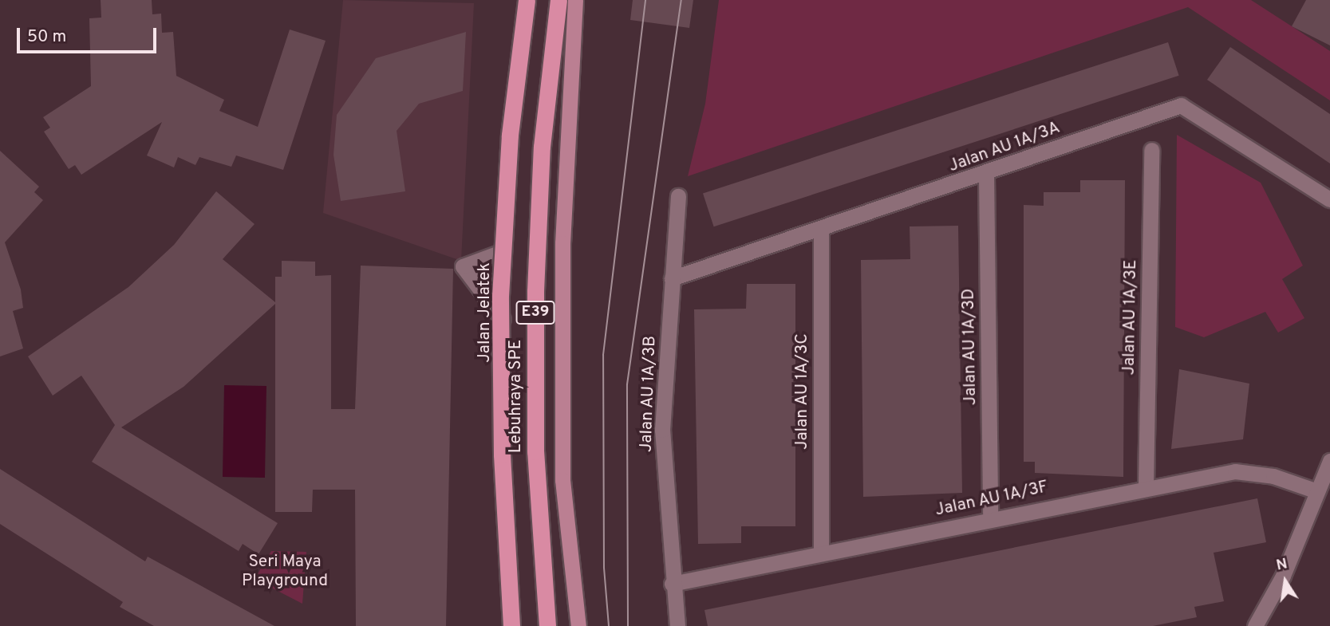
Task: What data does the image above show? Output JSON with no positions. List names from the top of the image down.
{
  "streets": {
    "highway": ["E39", "Lebuhraya SPE"],
    "main road": ["Jalan Jelatek"],
    "street": [
      "Jalan AU 1A/3A",
      "Jalan AU 1A/3E",
      "Jalan AU 1A/3D",
      "Jalan AU 1A/3C",
      "Jalan AU 1A/3B",
      "Jalan AU 1A/3F"
    ]
  },
  "crossings": [
    ["Jalan AU 1A/3A", "Jalan AU 1A/3D"],
    ["Jalan AU 1A/3A", "Jalan AU 1A/3C"],
    ["Jalan AU 1A/3A", "Jalan AU 1A/3B"],
    ["Jalan Jelatek", "Lebuhraya SPE"],
    ["Jalan AU 1A/3E", "Jalan AU 1A/3F"],
    ["Jalan AU 1A/3D", "Jalan AU 1A/3F"],
    ["Jalan AU 1A/3C", "Jalan AU 1A/3F"],
    ["Jalan AU 1A/3B", "Jalan AU 1A/3F"]
  ],
  "parks": ["Seri Maya Playground"],
  "scale_bar": "50 m",
  "north": "top"
}
